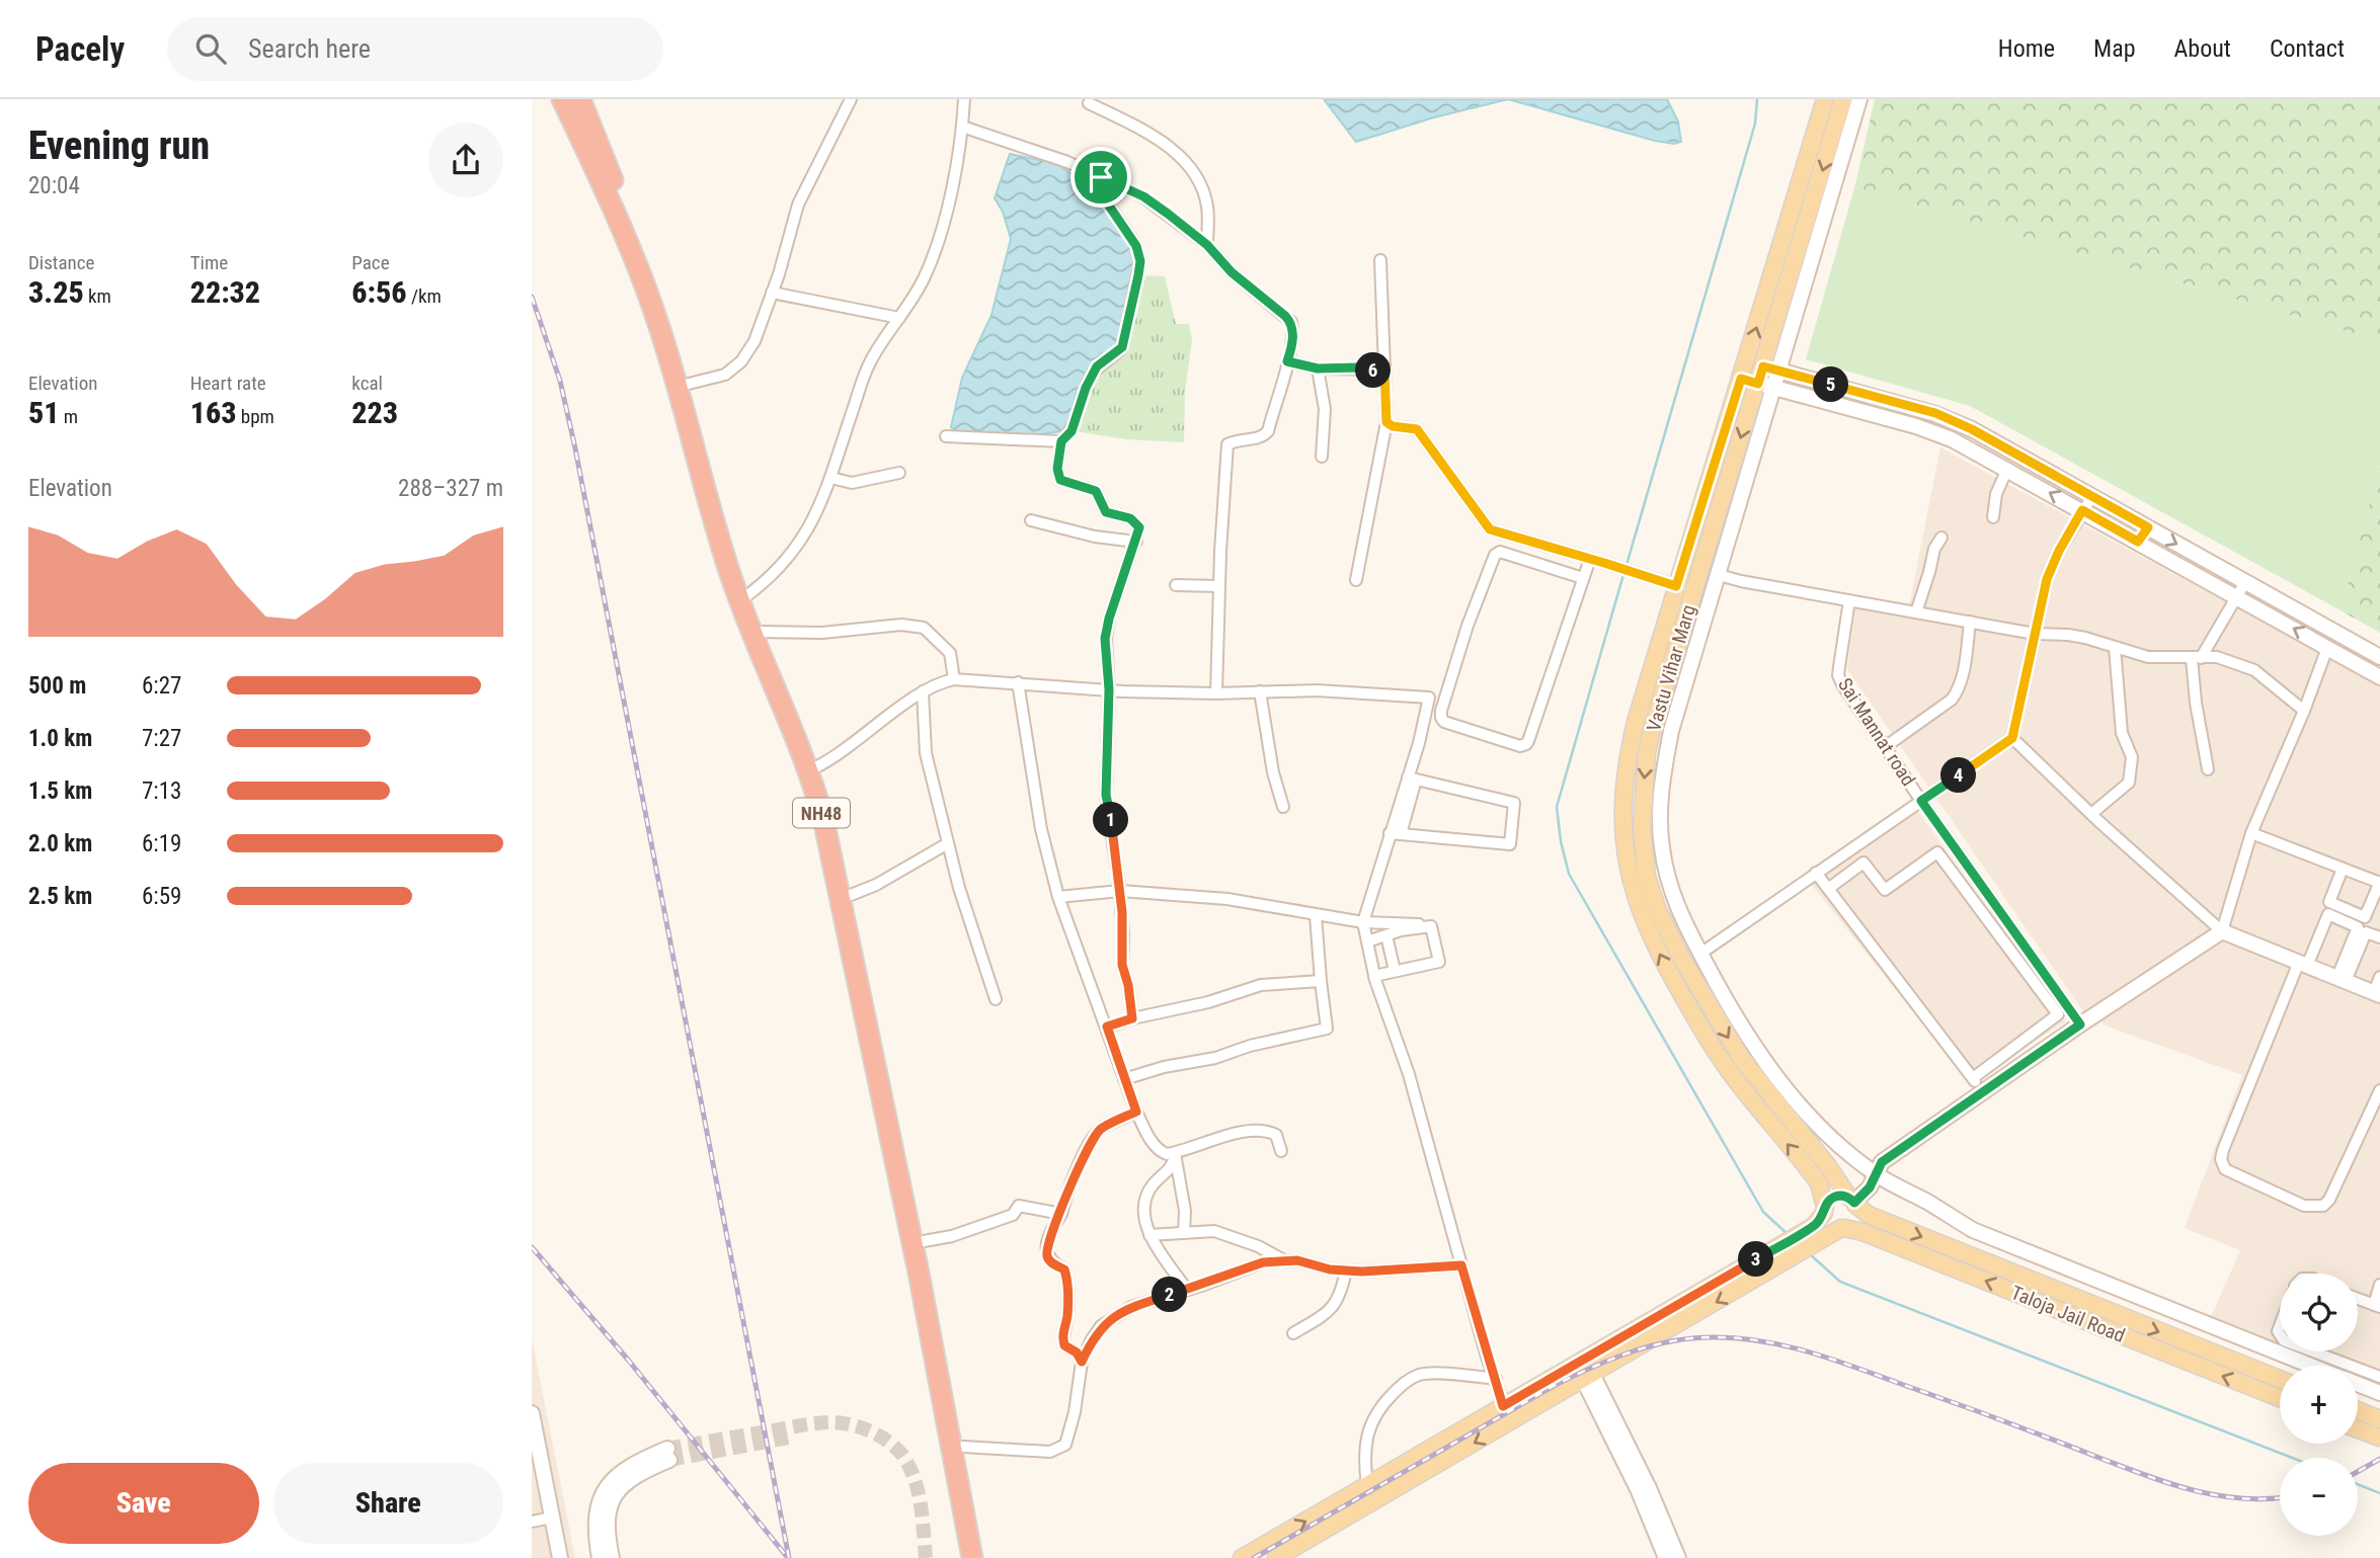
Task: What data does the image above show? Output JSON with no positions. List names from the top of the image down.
{
  "streets": {
    "highway": ["NH48"],
    "main road": ["Vastu Vihar Marg", "Taloja Jail Road"],
    "street": ["Sai Mannat road"]
  },
  "crossings": [
    ["Vastu Vihar Marg", "Taloja Jail Road"]
  ],
  "page": {
    "header": "Pacely",
    "search": "Search here",
    "nav": [
      "Home",
      "Map",
      "About",
      "Contact"
    ],
    "heading": ["Evening run", "20:04"],
    "stats": [
      ["Distance", "3.25 km"],
      ["Time", "22:32"],
      ["Pace", "6:56 /km"],
      ["Elevation", "51 m"],
      ["Heart rate", "163 bpm"],
      ["kcal", "223"]
    ],
    "pins": [
      "6",
      "5",
      "4",
      "1",
      "3",
      "2"
    ],
    "chart": ["Elevation", "288–327 m"],
    "list": [
      {
        "name": "500 m",
        "note": "6:27"
      },
      {
        "name": "1.0 km",
        "note": "7:27"
      },
      {
        "name": "1.5 km",
        "note": "7:13"
      },
      {
        "name": "2.0 km",
        "note": "6:19"
      },
      {
        "name": "2.5 km",
        "note": "6:59"
      }
    ],
    "map_buttons": ["+", "−"],
    "buttons": ["Save", "Share"]
  }
}
